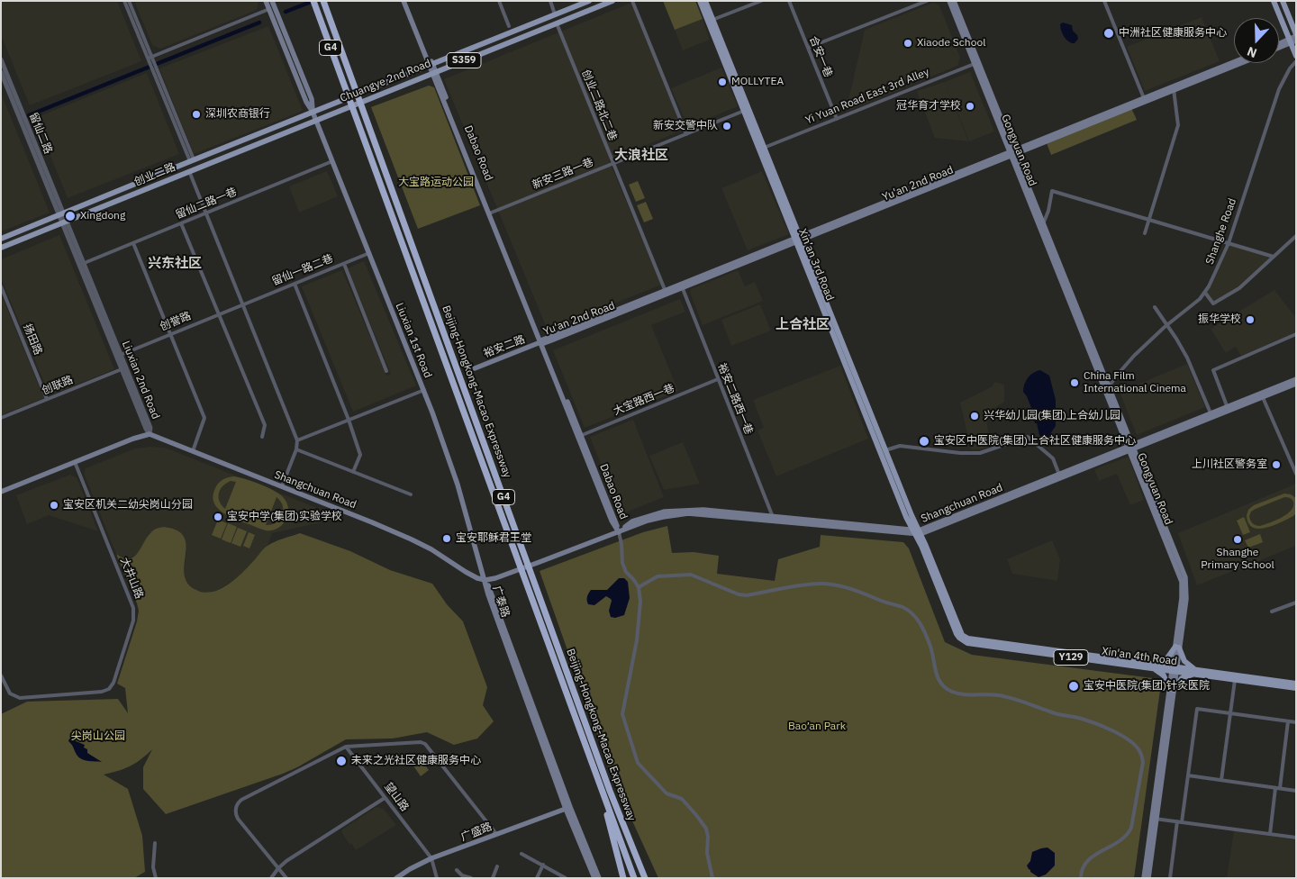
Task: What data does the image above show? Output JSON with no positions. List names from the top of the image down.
{
  "streets": {
    "highway": ["G4", "Beijing-Hongkong-Macao Expressway"],
    "main road": [
      "S359",
      "Chuangye 2nd Road",
      "Gongyuan Road",
      "Dabao Road",
      "创业二路",
      "Yu'an 2nd Road",
      "Xin’an 3rd Road",
      "Liuxian 1st Road",
      "裕安二路",
      "Shangchuan Road",
      "广泰路",
      "Xin'an 4th Road",
      "Y129",
      "广盛路"
    ],
    "street": [
      "合安一巷",
      "Yi Yuan Road East 3rd Alley",
      "创业二路北二巷",
      "留仙二路",
      "新安三路一巷",
      "留仙二路一巷",
      "Shanghe Road",
      "留仙一路二巷",
      "创誉路",
      "扬田路",
      "Liuxian 2nd Road",
      "创联路",
      "裕安二路西一巷",
      "大宝路西一巷",
      "大井山路",
      "望山路"
    ]
  },
  "crossings": [
    ["合安一巷", "Yi Yuan Road East 3rd Alley"],
    ["Chuangye 2nd Road", "创业二路北二巷"],
    ["Chuangye 2nd Road", "Dabao Road"],
    ["Chuangye 2nd Road", "创业二路"],
    ["Chuangye 2nd Road", "Liuxian 1st Road"],
    ["Yi Yuan Road East 3rd Alley", "Gongyuan Road"],
    ["Yi Yuan Road East 3rd Alley", "Xin’an 3rd Road"],
    ["创业二路北二巷", "新安三路一巷"],
    ["创业二路北二巷", "Yu'an 2nd Road"],
    ["留仙二路", "创业二路"],
    ["留仙二路", "Liuxian 2nd Road"],
    ["Gongyuan Road", "Yu'an 2nd Road"],
    ["Gongyuan Road", "Shanghe Road"],
    ["Gongyuan Road", "Shangchuan Road"],
    ["Gongyuan Road", "Xin'an 4th Road"],
    ["Dabao Road", "新安三路一巷"],
    ["Dabao Road", "Yu'an 2nd Road"],
    ["Dabao Road", "裕安二路"],
    ["Dabao Road", "大宝路西一巷"],
    ["Dabao Road", "Shangchuan Road"],
    ["新安三路一巷", "Xin’an 3rd Road"],
    ["创业二路", "Liuxian 1st Road"],
    ["创业二路", "Liuxian 2nd Road"],
    ["Yu'an 2nd Road", "Xin’an 3rd Road"],
    ["Yu'an 2nd Road", "裕安二路"],
    ["Yu'an 2nd Road", "裕安二路西一巷"],
    ["留仙二路一巷", "Liuxian 1st Road"],
    ["Xin’an 3rd Road", "Shangchuan Road"],
    ["Xin’an 3rd Road", "Xin'an 4th Road"],
    ["留仙一路二巷", "创誉路"],
    ["留仙一路二巷", "Liuxian 1st Road"],
    ["创誉路", "Liuxian 2nd Road"],
    ["扬田路", "创联路"],
    ["Liuxian 1st Road", "Shangchuan Road"],
    ["Liuxian 1st Road", "广泰路"],
    ["Liuxian 2nd Road", "创联路"],
    ["Liuxian 2nd Road", "Shangchuan Road"],
    ["裕安二路西一巷", "大宝路西一巷"],
    ["裕安二路西一巷", "Shangchuan Road"],
    ["Shangchuan Road", "广泰路"],
    ["Shangchuan Road", "Xin'an 4th Road"],
    ["广泰路", "广盛路"],
    ["望山路", "广盛路"]
  ],
  "districts": ["大浪社区", "兴东社区", "上合社区"],
  "parks": ["大宝路运动公园", "Bao’an Park", "尖岗山公园"],
  "places": [
    "中洲社区健康服务中心",
    "Xiaode School",
    "MOLLYTEA",
    "冠华育才学校",
    "深圳农商银行",
    "新安交警中队",
    "Xingdong",
    "振华学校",
    "China Film International Cinema",
    "兴华幼儿园(集团)上合幼儿园",
    "宝安区中医院(集团)上合社区健康服务中心",
    "上川社区警务室",
    "宝安区机关二幼尖岗山分园",
    "宝安中学(集团)实验学校",
    "宝安耶稣君王堂",
    "Shanghe Primary School",
    "宝安中医院(集团)针灸医院",
    "未来之光社区健康服务中心"
  ],
  "north": "bottom"
}
